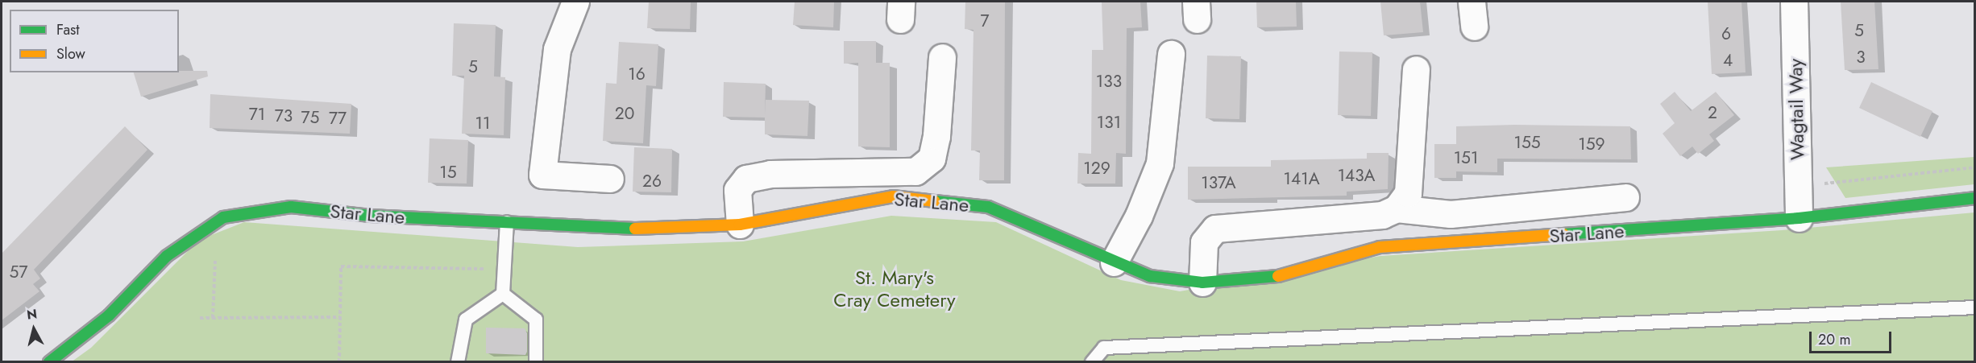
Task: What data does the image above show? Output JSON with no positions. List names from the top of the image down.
{
  "streets": {
    "street": ["Wagtail Way", "Star Lane"]
  },
  "crossings": [
    ["Wagtail Way", "Star Lane"]
  ],
  "parks": ["St. Mary's Cray Cemetery"],
  "house_numbers": [
    "7",
    "5",
    "6",
    "3",
    "4",
    "5",
    "16",
    "133",
    "2",
    "20",
    "71",
    "73",
    "75",
    "77",
    "131",
    "11",
    "155",
    "159",
    "151",
    "129",
    "15",
    "143A",
    "141A",
    "26",
    "137A",
    "57"
  ],
  "legend": ["Fast", "Slow"],
  "scale_bar": "20 m",
  "north": "top"
}
